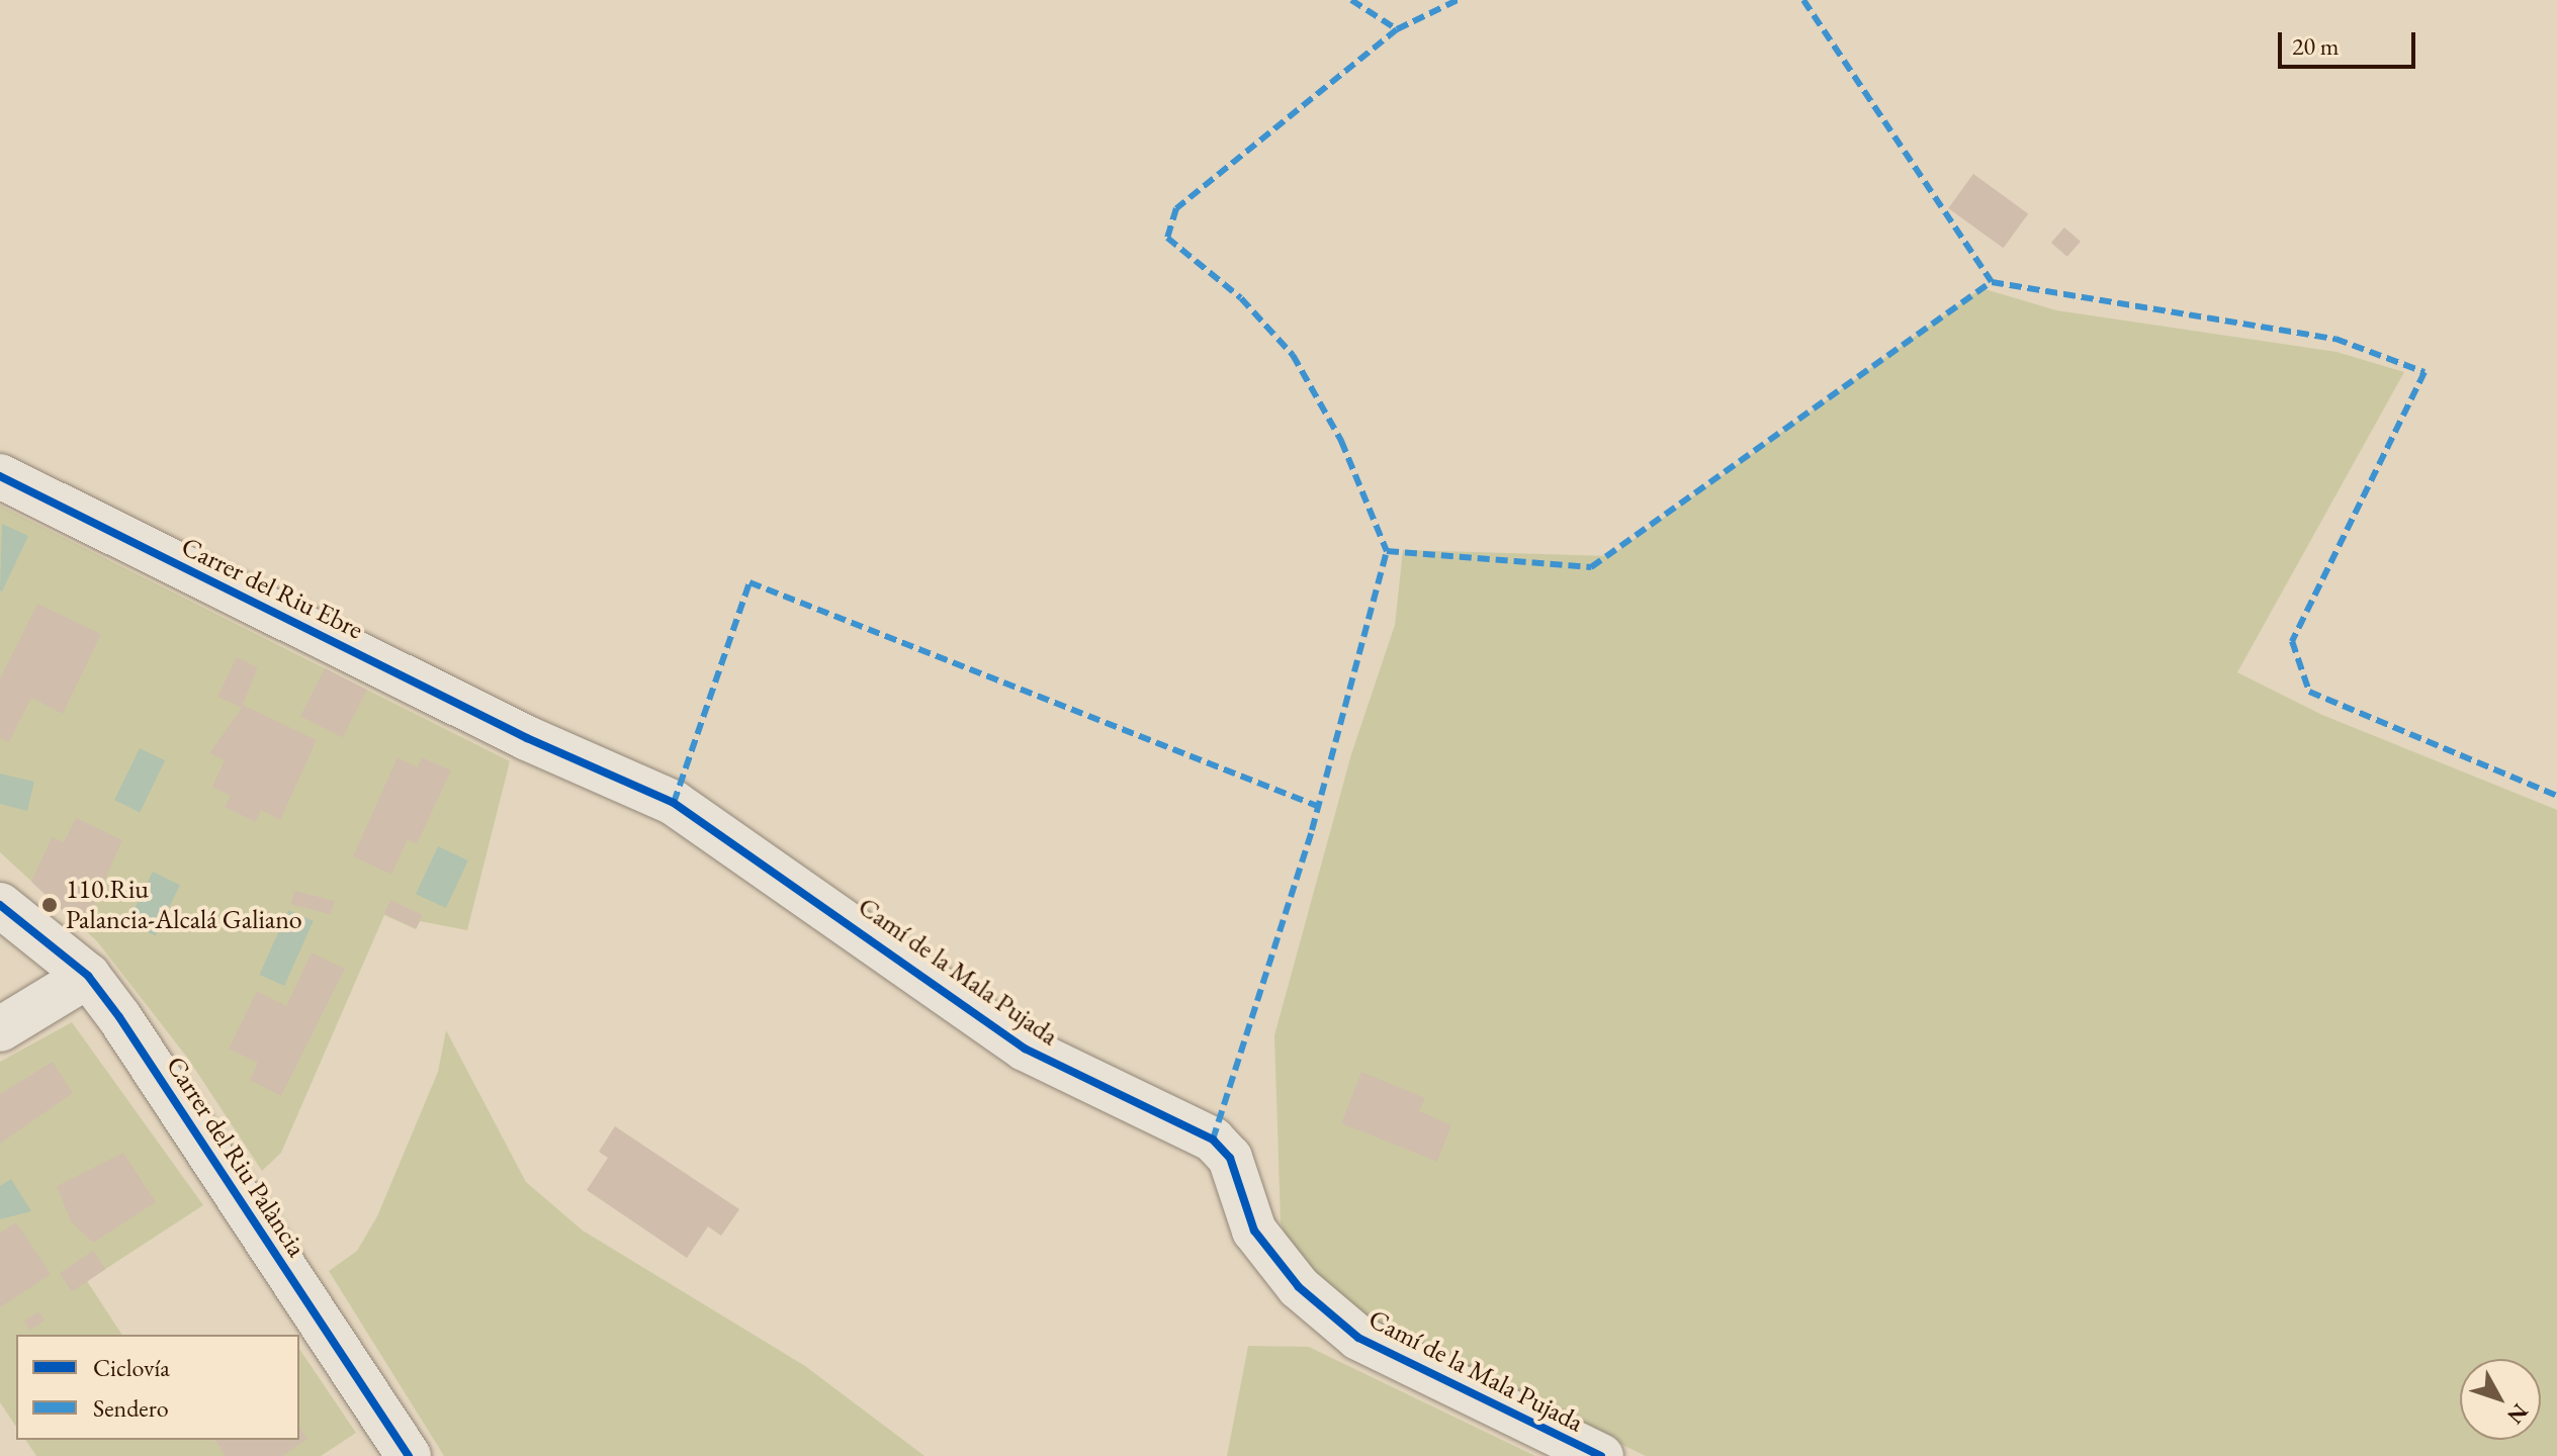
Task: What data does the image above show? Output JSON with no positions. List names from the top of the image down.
{
  "streets": {
    "street": ["Carrer del Riu Ebre", "Camí de la Mala Pujada", "Carrer del Riu Palància"]
  },
  "crossings": [
    ["Carrer del Riu Ebre", "Camí de la Mala Pujada"]
  ],
  "places": ["110.Riu Palancia-Alcalá Galiano"],
  "legend": ["Ciclovía", "Sendero"],
  "scale_bar": "20 m",
  "north": "bottom right"
}
